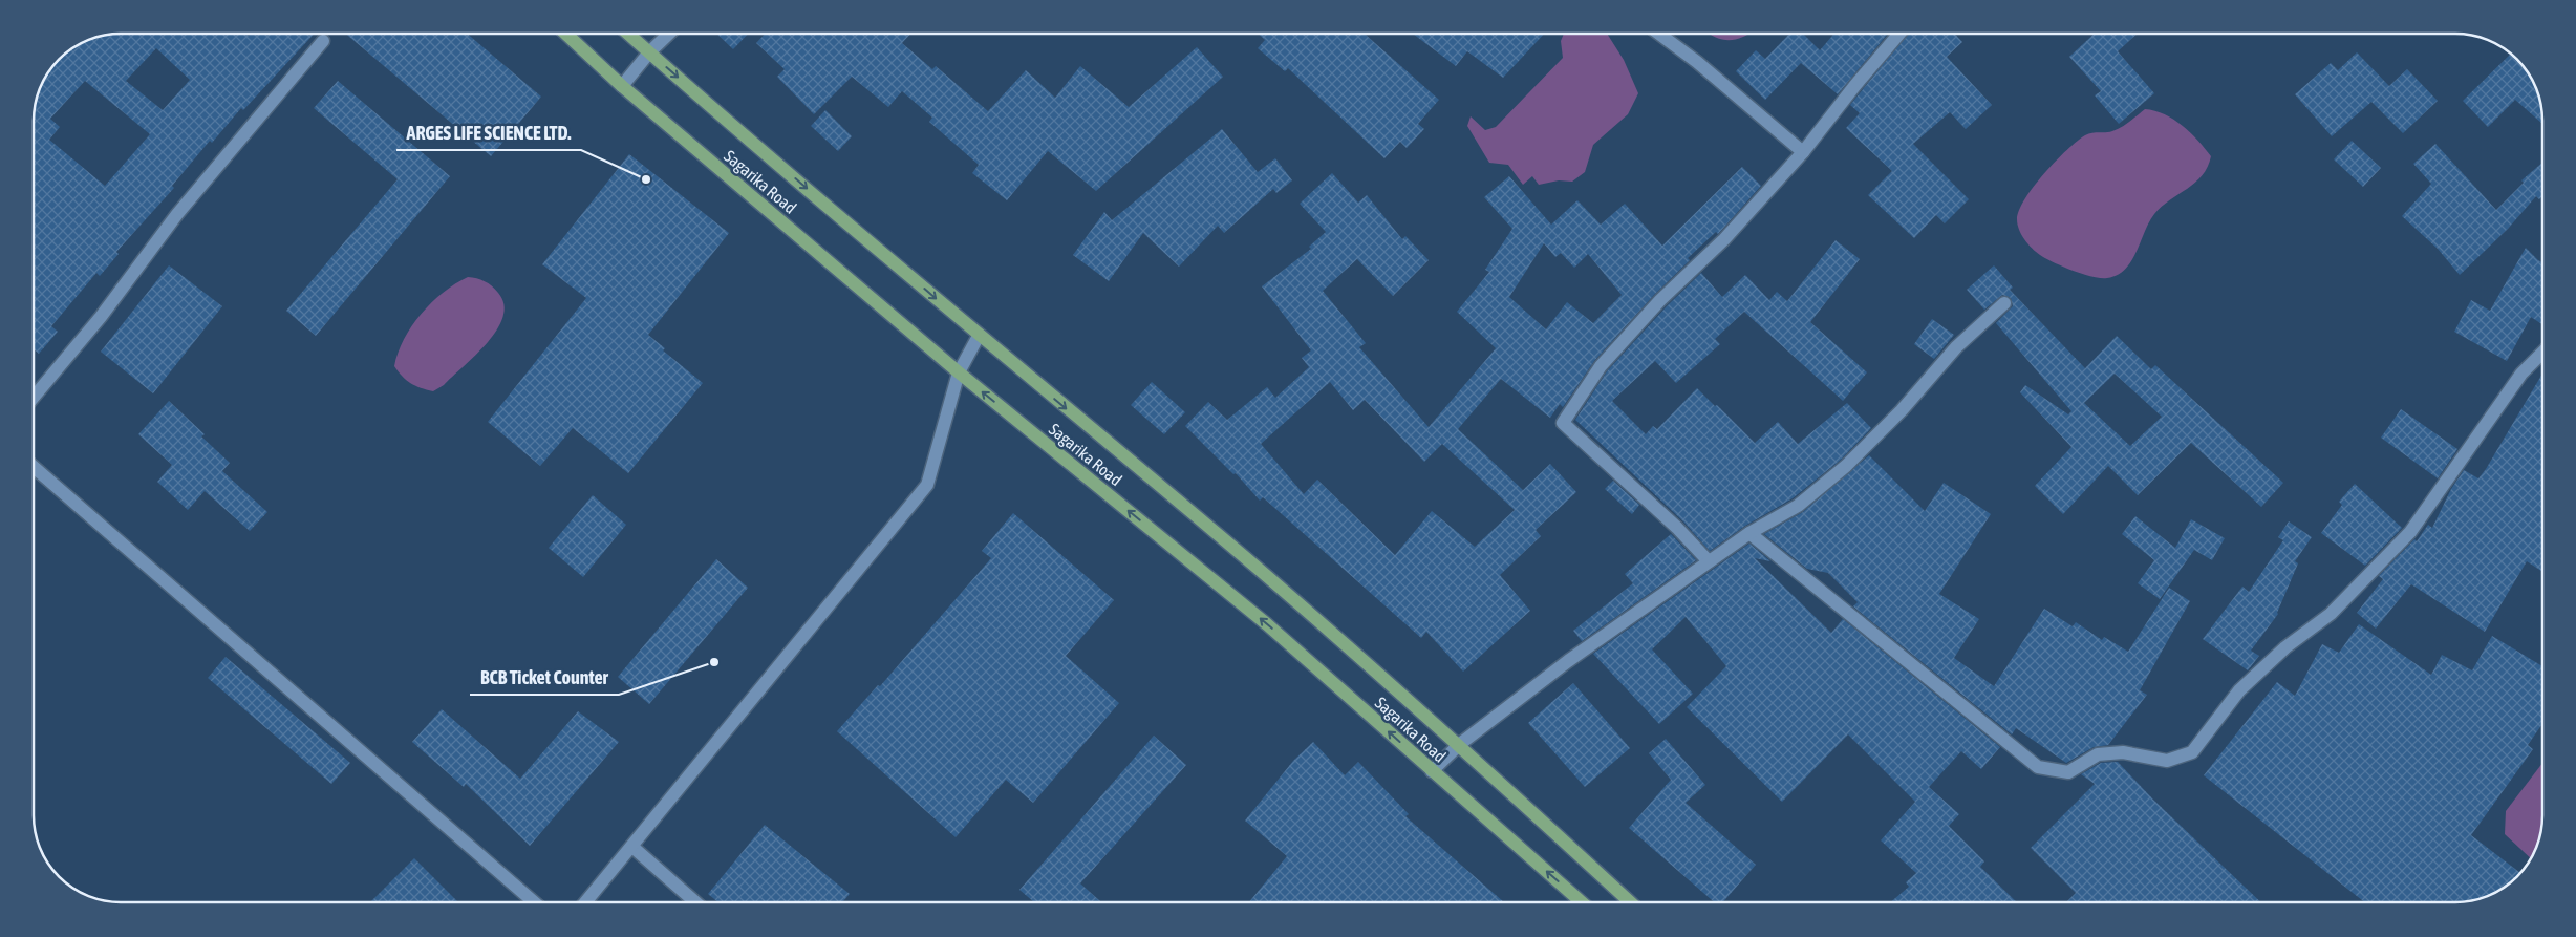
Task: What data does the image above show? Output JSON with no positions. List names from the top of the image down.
{
  "streets": {
    "main road": ["Sagarika Road"]
  },
  "places": ["ARGES LIFE SCIENCE LTD.", "BCB Ticket Counter"]
}
